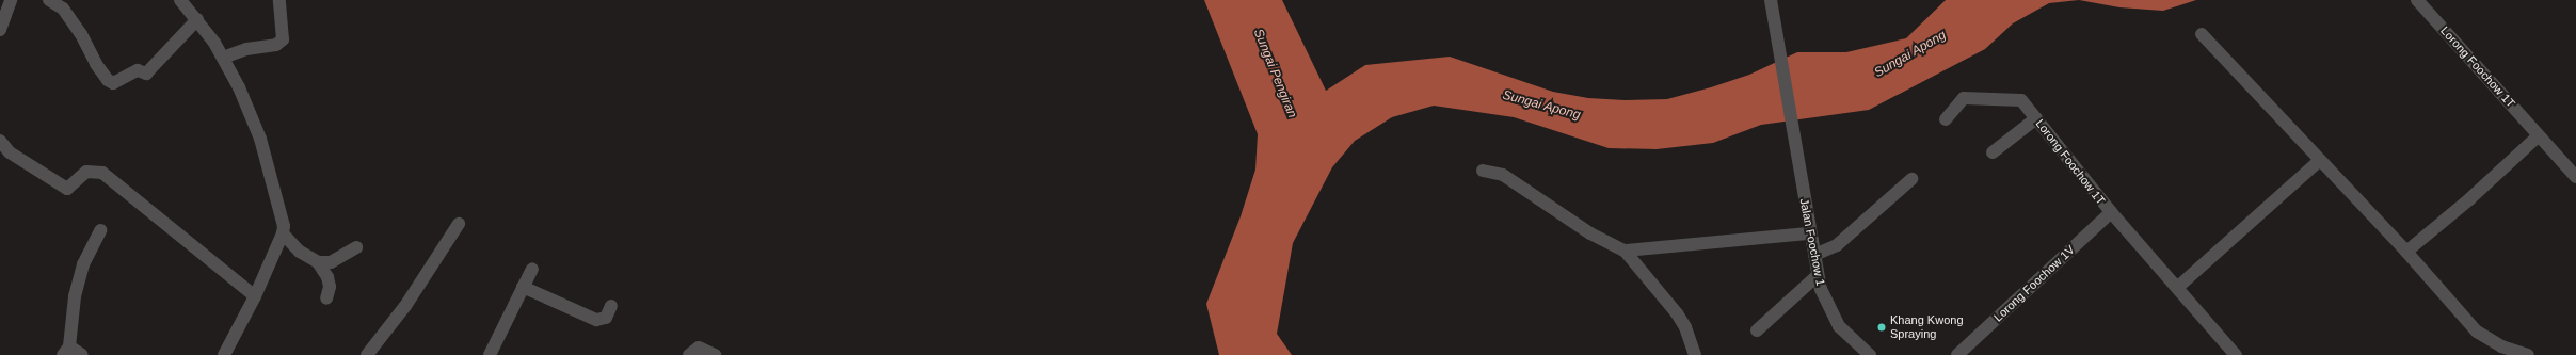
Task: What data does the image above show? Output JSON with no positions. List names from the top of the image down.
{
  "streets": {
    "street": ["Lorong Foochow 1T", "Jalan Foochow 1", "Lorong Foochow 1V"]
  },
  "crossings": [
    ["Lorong Foochow 1T", "Lorong Foochow 1V"]
  ],
  "water": ["Sungai Apong", "Sungai Pengiran"],
  "places": ["Khang Kwong Spraying"]
}
